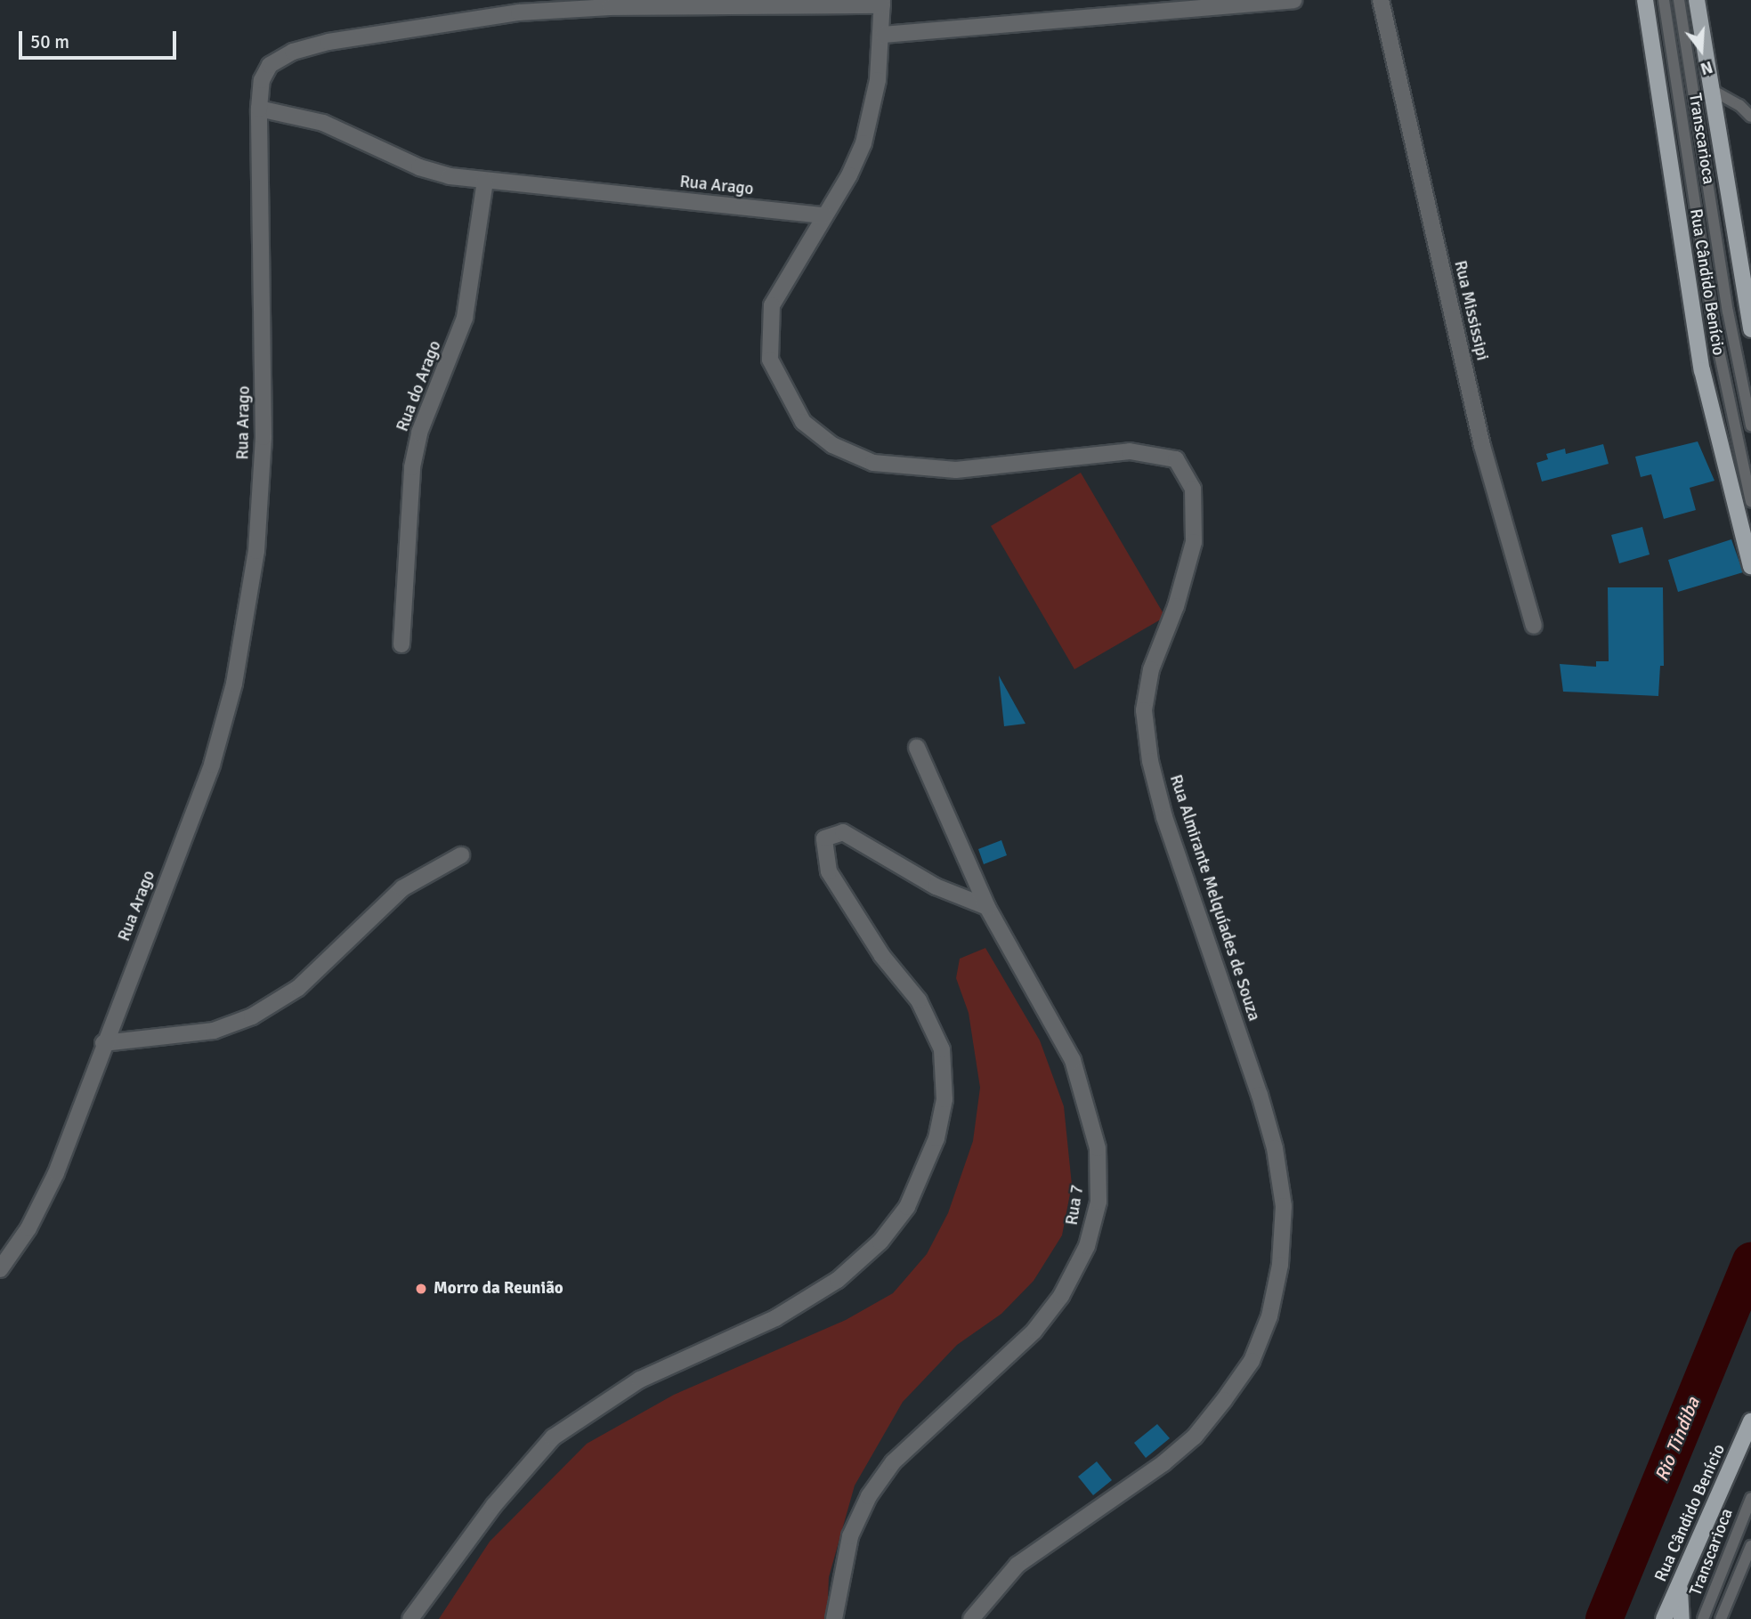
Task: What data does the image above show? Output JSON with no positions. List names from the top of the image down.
{
  "streets": {
    "main road": ["Rua Cândido Benício"],
    "street": [
      "Rua Arago",
      "Rua Mississipi",
      "Rua do Arago",
      "Rua Almirante Melquíades de Souza",
      "Rua 7"
    ],
    "lane": ["Transcarioca"]
  },
  "crossings": [
    ["Rua Arago", "Rua do Arago"],
    ["Rua Arago", "Rua Almirante Melquíades de Souza"]
  ],
  "water": ["Rio Tindiba"],
  "places": ["Morro da Reunião"],
  "scale_bar": "50 m",
  "north": "bottom"
}
